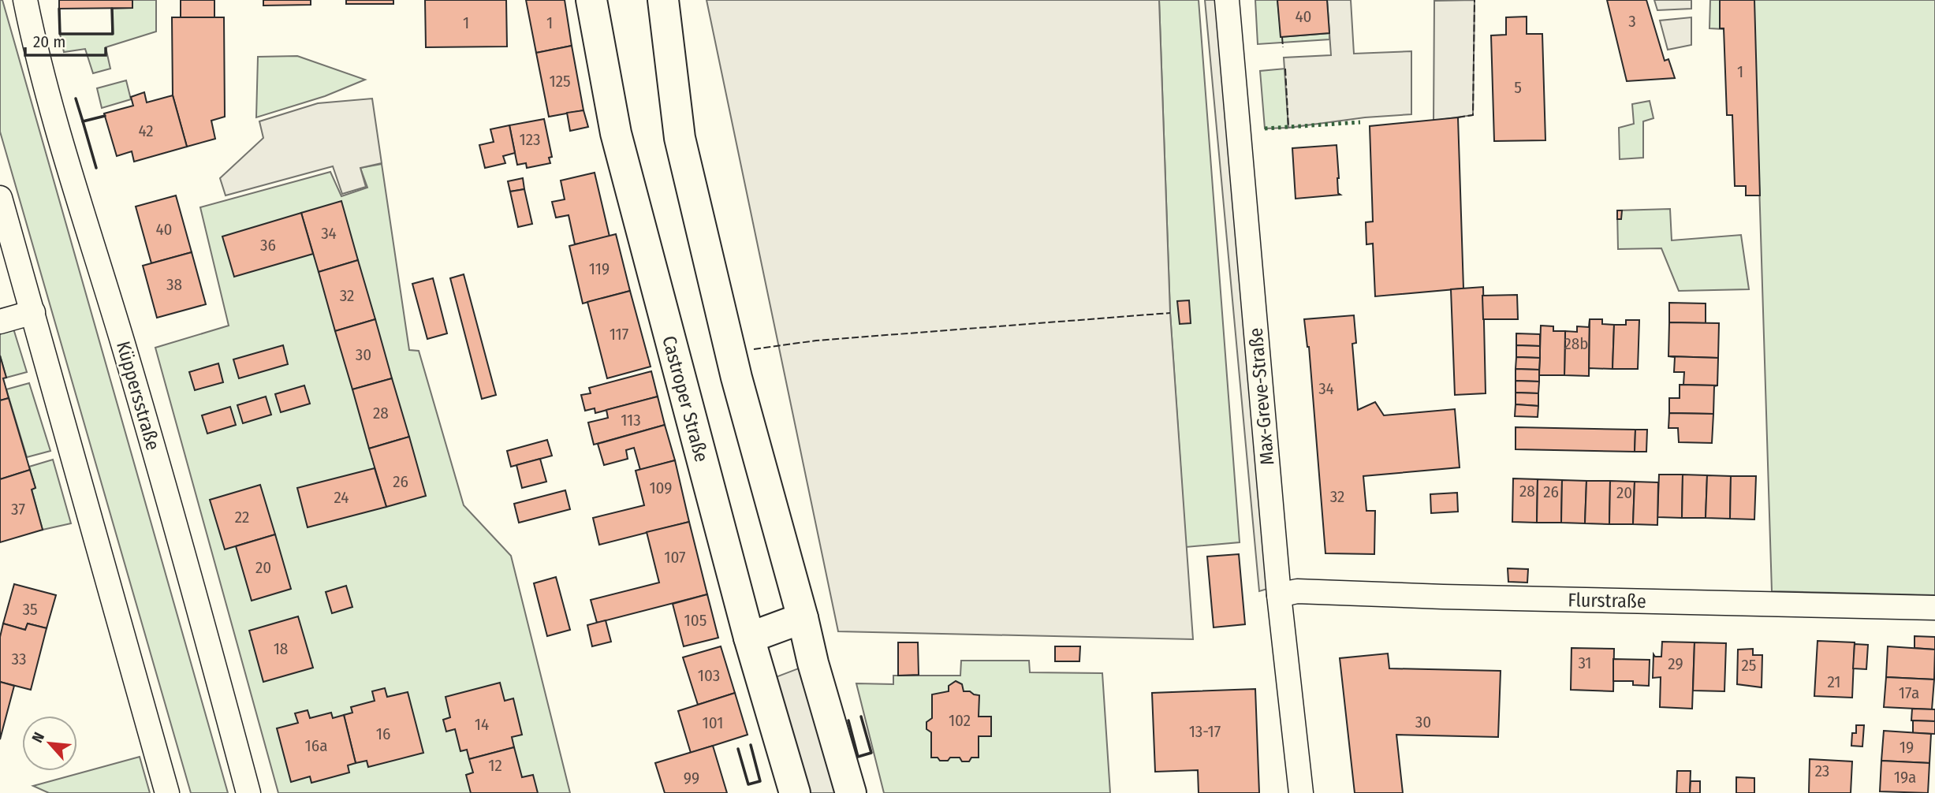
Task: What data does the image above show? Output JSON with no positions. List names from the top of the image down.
{
  "streets": {
    "main road": ["Castroper Straße"],
    "street": ["Küppersstraße", "Max-Greve-Straße", "Flurstraße"]
  },
  "crossings": [
    ["Max-Greve-Straße", "Flurstraße"]
  ],
  "house_numbers": [
    "40",
    "3",
    "1",
    "1",
    "1",
    "125",
    "5",
    "42",
    "123",
    "40",
    "34",
    "36",
    "119",
    "38",
    "32",
    "117",
    "28b",
    "30",
    "34",
    "28",
    "113",
    "26",
    "109",
    "28",
    "26",
    "20",
    "32",
    "24",
    "37",
    "22",
    "107",
    "20",
    "35",
    "105",
    "18",
    "33",
    "31",
    "29",
    "25",
    "103",
    "21",
    "17a",
    "102",
    "30",
    "101",
    "14",
    "13-17",
    "16",
    "16a",
    "19",
    "12",
    "23",
    "19a",
    "99"
  ],
  "scale_bar": "20 m",
  "north": "top left"
}
